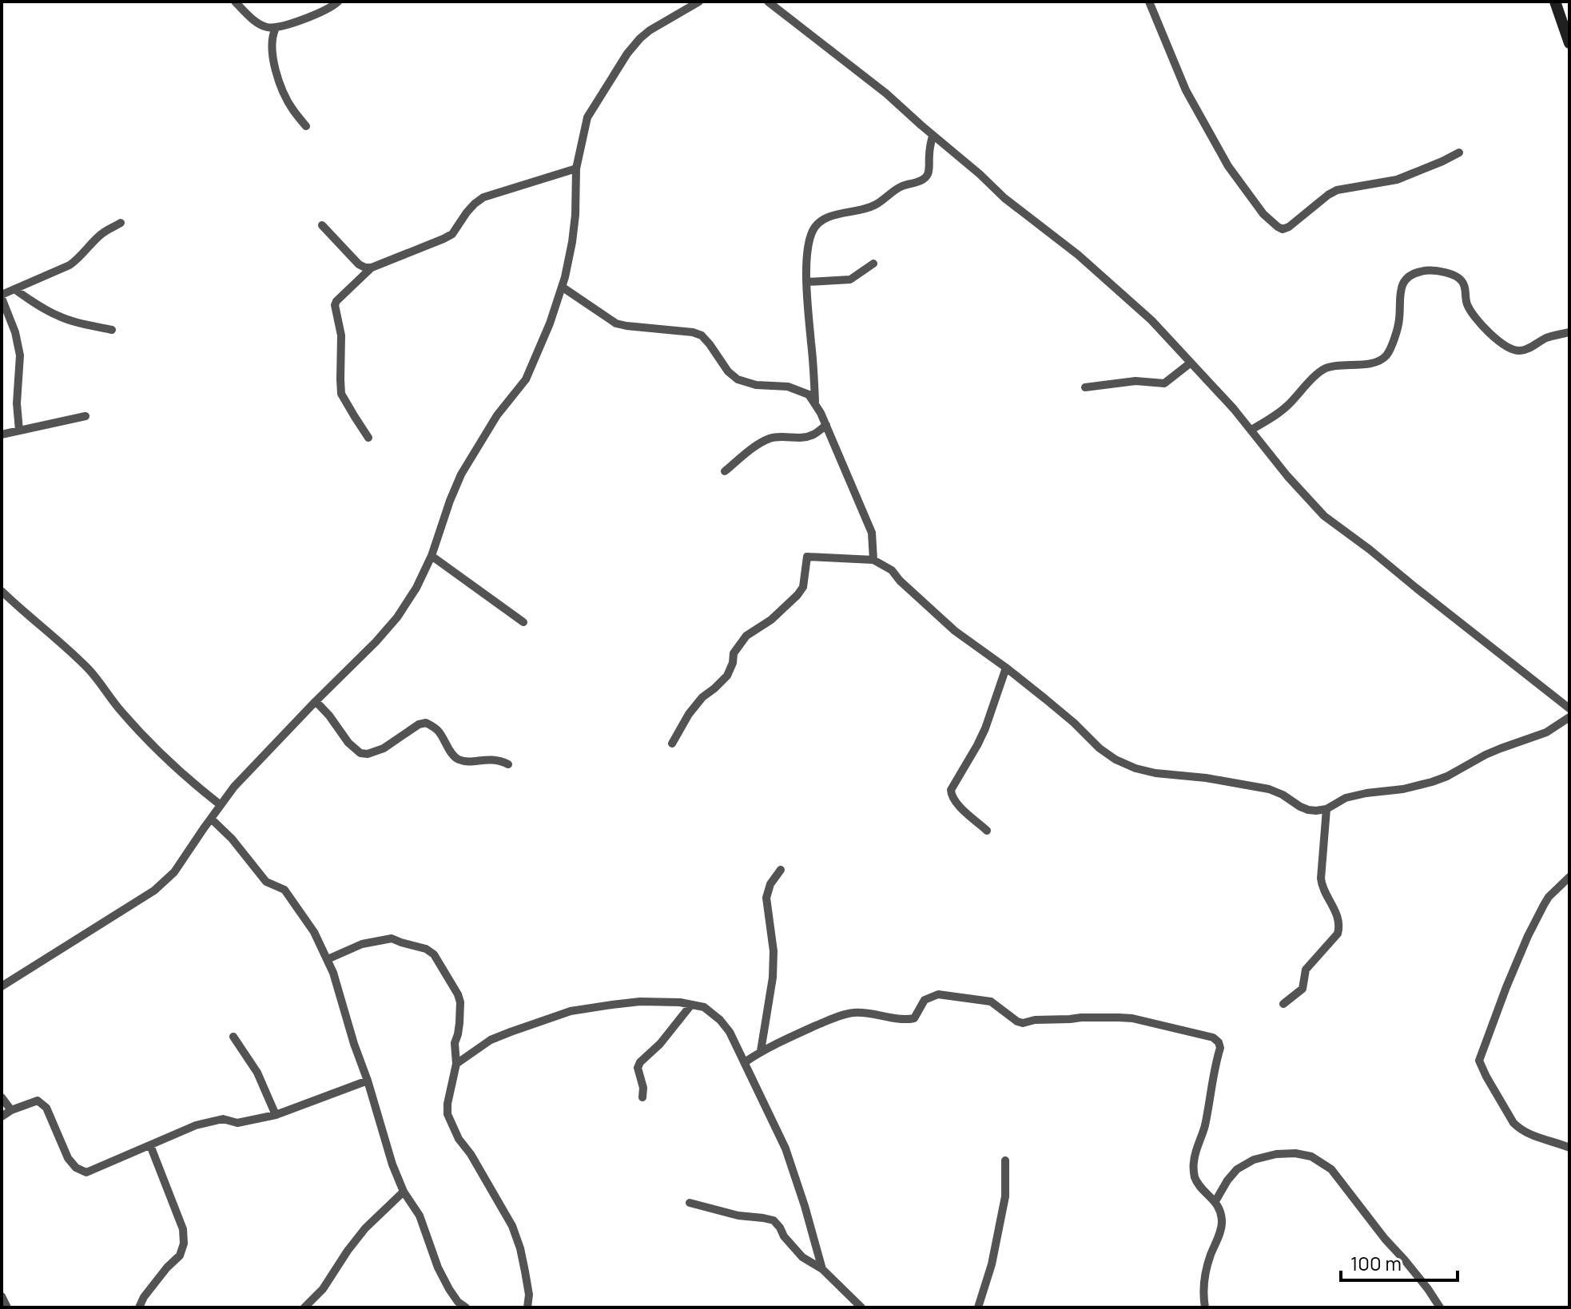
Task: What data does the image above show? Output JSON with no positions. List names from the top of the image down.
{
  "scale_bar": "100 m"
}
